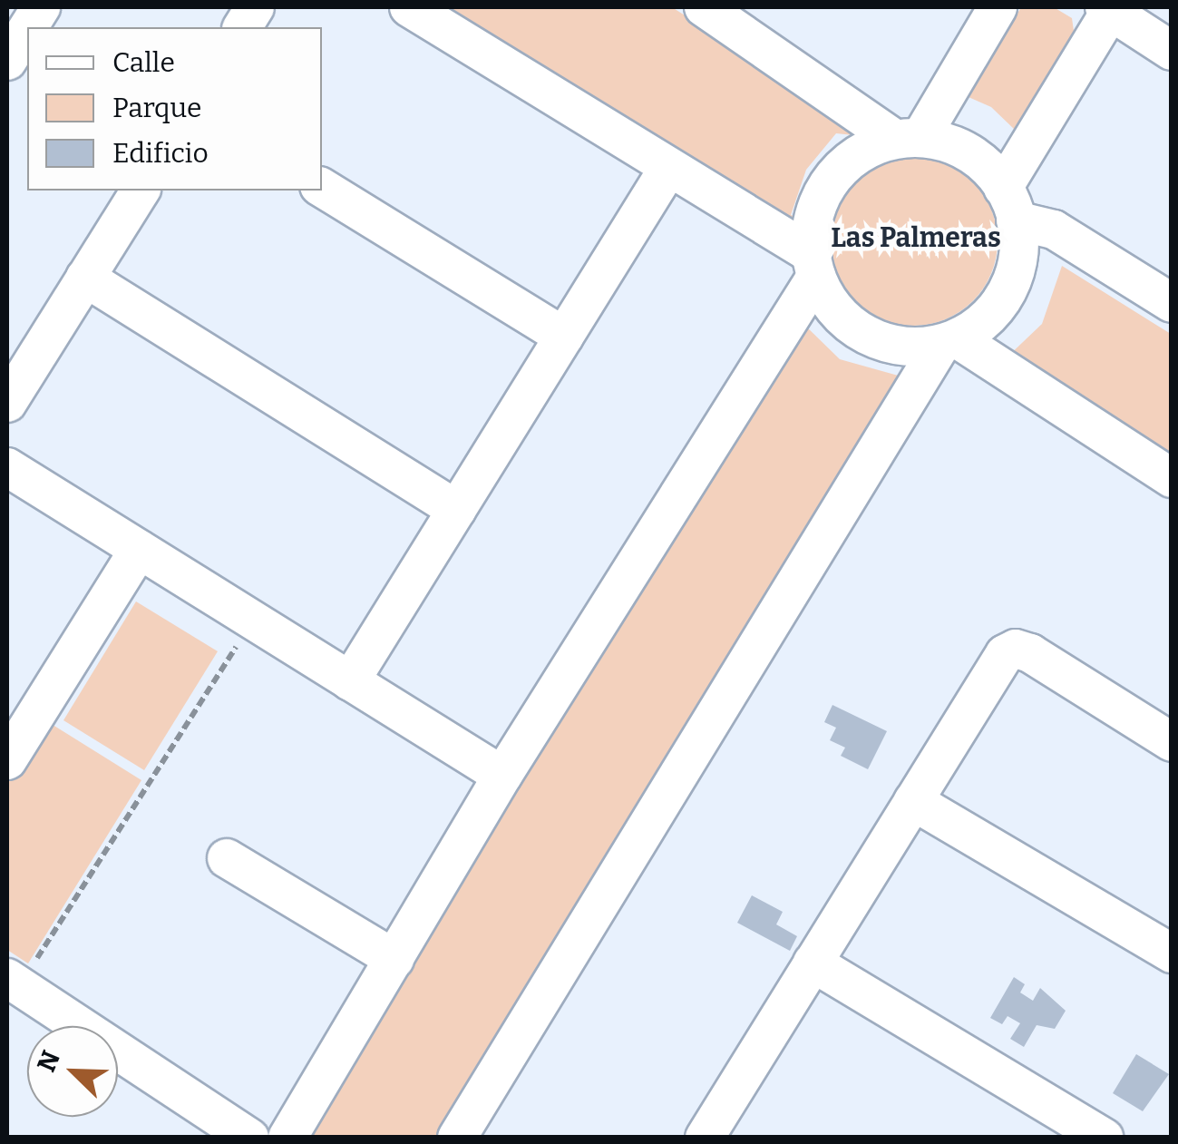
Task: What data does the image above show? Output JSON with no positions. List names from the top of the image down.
{
  "districts": ["Las Palmeras"],
  "legend": ["Calle", "Parque", "Edificio"],
  "north": "top left"
}
